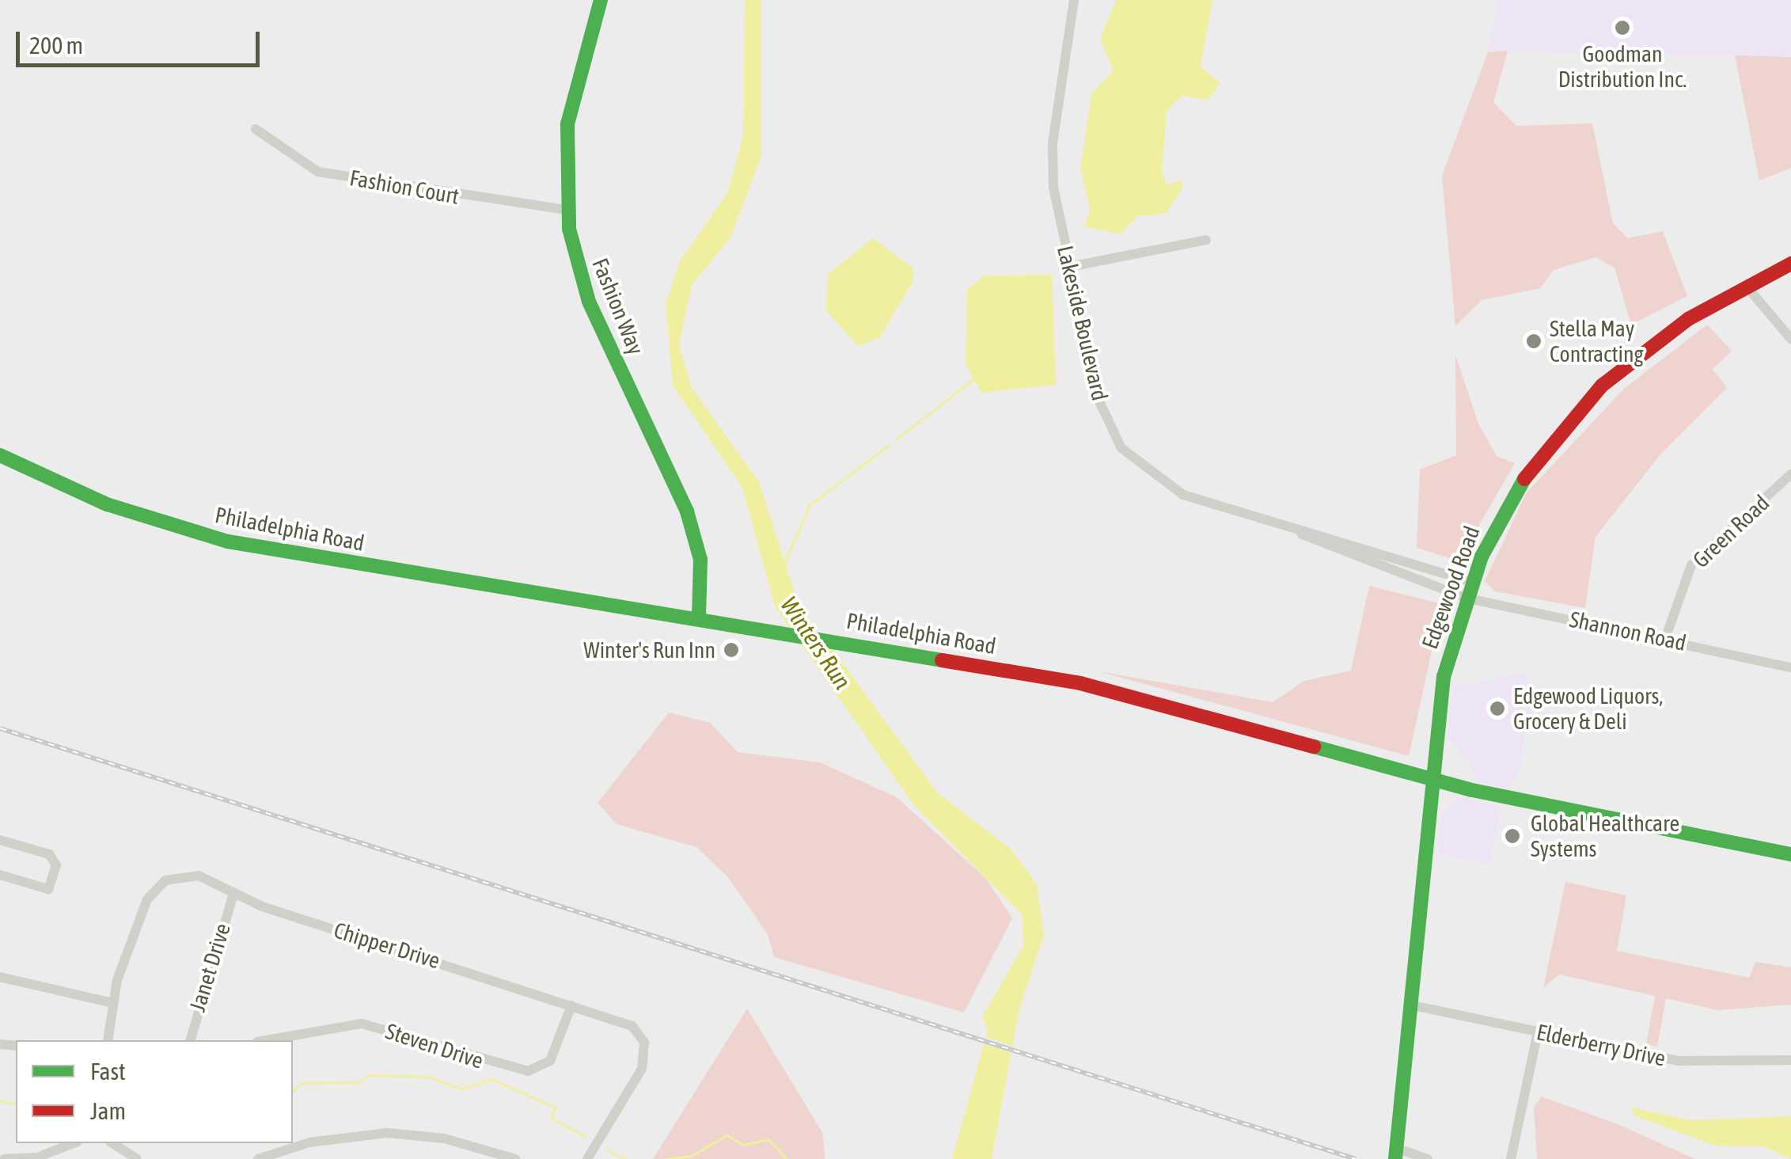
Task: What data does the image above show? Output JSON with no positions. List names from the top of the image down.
{
  "streets": {
    "main road": ["Fashion Way", "Philadelphia Road", "Edgewood Road"],
    "street": [
      "Fashion Court",
      "Lakeside Boulevard",
      "Green Road",
      "Shannon Road",
      "Chipper Drive",
      "Janet Drive",
      "Elderberry Drive",
      "Steven Drive"
    ]
  },
  "crossings": [
    ["Fashion Court", "Fashion Way"],
    ["Fashion Way", "Philadelphia Road"],
    ["Lakeside Boulevard", "Edgewood Road"],
    ["Lakeside Boulevard", "Shannon Road"],
    ["Philadelphia Road", "Edgewood Road"],
    ["Green Road", "Shannon Road"],
    ["Edgewood Road", "Shannon Road"],
    ["Edgewood Road", "Elderberry Drive"],
    ["Chipper Drive", "Janet Drive"],
    ["Chipper Drive", "Steven Drive"]
  ],
  "water": ["Winters Run"],
  "places": [
    "Goodman Distribution Inc.",
    "Stella May Contracting",
    "Winter's Run Inn",
    "Edgewood Liquors, Grocery & Deli",
    "Global Healthcare Systems"
  ],
  "legend": ["Fast", "Jam"],
  "scale_bar": "200 m"
}
